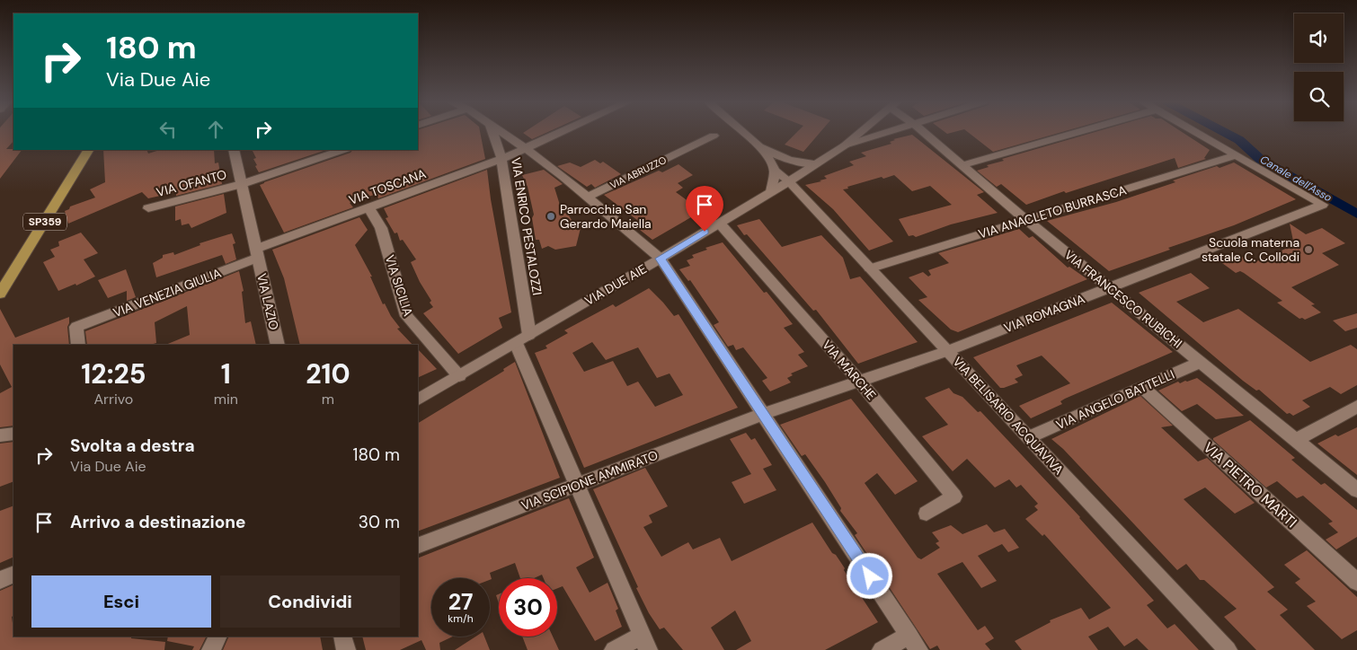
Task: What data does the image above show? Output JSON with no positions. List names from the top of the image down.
{
  "streets": {
    "main road": ["SP359"],
    "street": [
      "VIA ABRUZZO",
      "VIA OFANTO",
      "VIA TOSCANA",
      "VIA ANACLETO BURRASCA",
      "VIA ENRICO PESTALOZZI",
      "VIA DUE AIE",
      "VIA SICILIA",
      "VIA VENEZIA GIULIA",
      "VIA FRANCESCO RUBICHI",
      "VIA LAZIO",
      "VIA ROMAGNA",
      "VIA MARCHE",
      "VIA ANGELO BATTELLI",
      "VIA BELISARIO ACQUAVIVA",
      "VIA SCIPIONE AMMIRATO",
      "VIA PIETRO MARTI"
    ]
  },
  "crossings": [
    ["VIA OFANTO", "VIA LAZIO"],
    ["VIA TOSCANA", "VIA ENRICO PESTALOZZI"],
    ["VIA TOSCANA", "VIA SICILIA"],
    ["VIA TOSCANA", "VIA VENEZIA GIULIA"],
    ["VIA TOSCANA", "VIA LAZIO"],
    ["VIA ANACLETO BURRASCA", "VIA FRANCESCO RUBICHI"],
    ["VIA ANACLETO BURRASCA", "VIA ROMAGNA"],
    ["VIA ANACLETO BURRASCA", "VIA BELISARIO ACQUAVIVA"],
    ["VIA ENRICO PESTALOZZI", "VIA DUE AIE"],
    ["VIA ENRICO PESTALOZZI", "VIA SCIPIONE AMMIRATO"],
    ["VIA DUE AIE", "VIA SICILIA"],
    ["VIA DUE AIE", "VIA MARCHE"],
    ["VIA DUE AIE", "VIA BELISARIO ACQUAVIVA"],
    ["VIA VENEZIA GIULIA", "VIA LAZIO"],
    ["VIA FRANCESCO RUBICHI", "VIA ROMAGNA"],
    ["VIA FRANCESCO RUBICHI", "VIA ANGELO BATTELLI"],
    ["VIA ROMAGNA", "VIA MARCHE"],
    ["VIA ROMAGNA", "VIA BELISARIO ACQUAVIVA"],
    ["VIA ROMAGNA", "VIA SCIPIONE AMMIRATO"],
    ["VIA ANGELO BATTELLI", "VIA BELISARIO ACQUAVIVA"],
    ["VIA ANGELO BATTELLI", "VIA PIETRO MARTI"]
  ],
  "water": ["Canale dell'Asso"],
  "places": ["Parrocchia San Gerardo Maiella", "Scuola materna statale C. Collodi"],
  "page": {
    "turn": ["180 m", "Via Due Aie"],
    "eta": [
      "12:25",
      "Arrivo",
      "1",
      "min",
      "210",
      "m"
    ],
    "list": [
      {
        "name": "Svolta a destra",
        "note": "Via Due Aie",
        "value": "180 m"
      },
      {
        "name": "Arrivo a destinazione",
        "value": "30 m"
      }
    ],
    "buttons": ["Esci", "Condividi"],
    "speed": "27 km/h",
    "limit": "30"
  }
}
